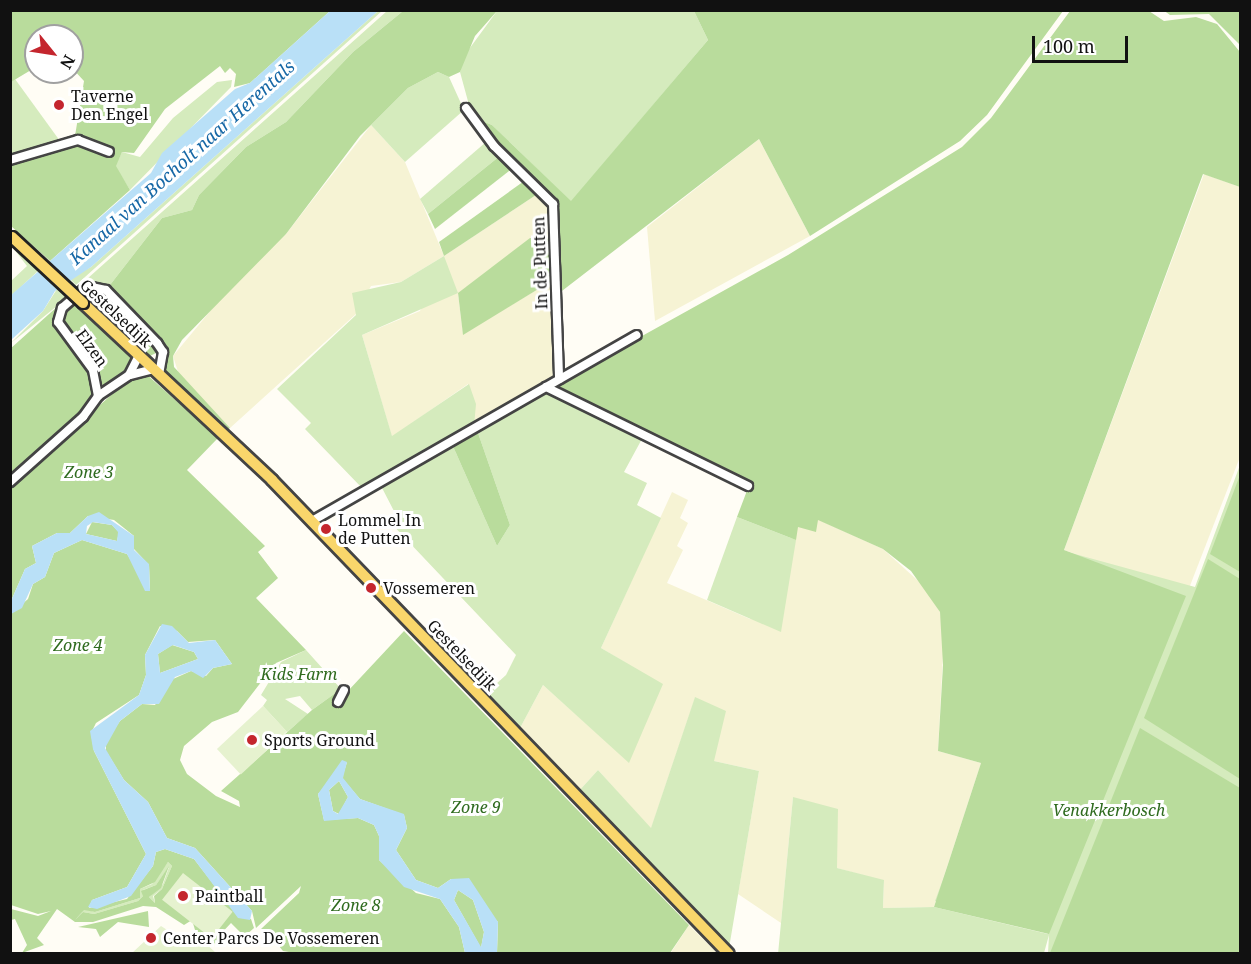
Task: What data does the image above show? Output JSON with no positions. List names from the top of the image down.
{
  "streets": {
    "main road": ["Gestelsedijk"],
    "street": ["In de Putten", "Elzen"]
  },
  "crossings": [
    ["Gestelsedijk", "Elzen"]
  ],
  "water": ["Kanaal van Bocholt naar Herentals"],
  "parks": [
    "Zone 3",
    "Zone 4",
    "Kids Farm",
    "Zone 9",
    "Venakkerbosch",
    "Zone 8"
  ],
  "places": [
    "Taverne Den Engel",
    "Lommel In de Putten",
    "Vossemeren",
    "Sports Ground",
    "Paintball",
    "Center Parcs De Vossemeren"
  ],
  "scale_bar": "100 m",
  "north": "bottom right"
}
